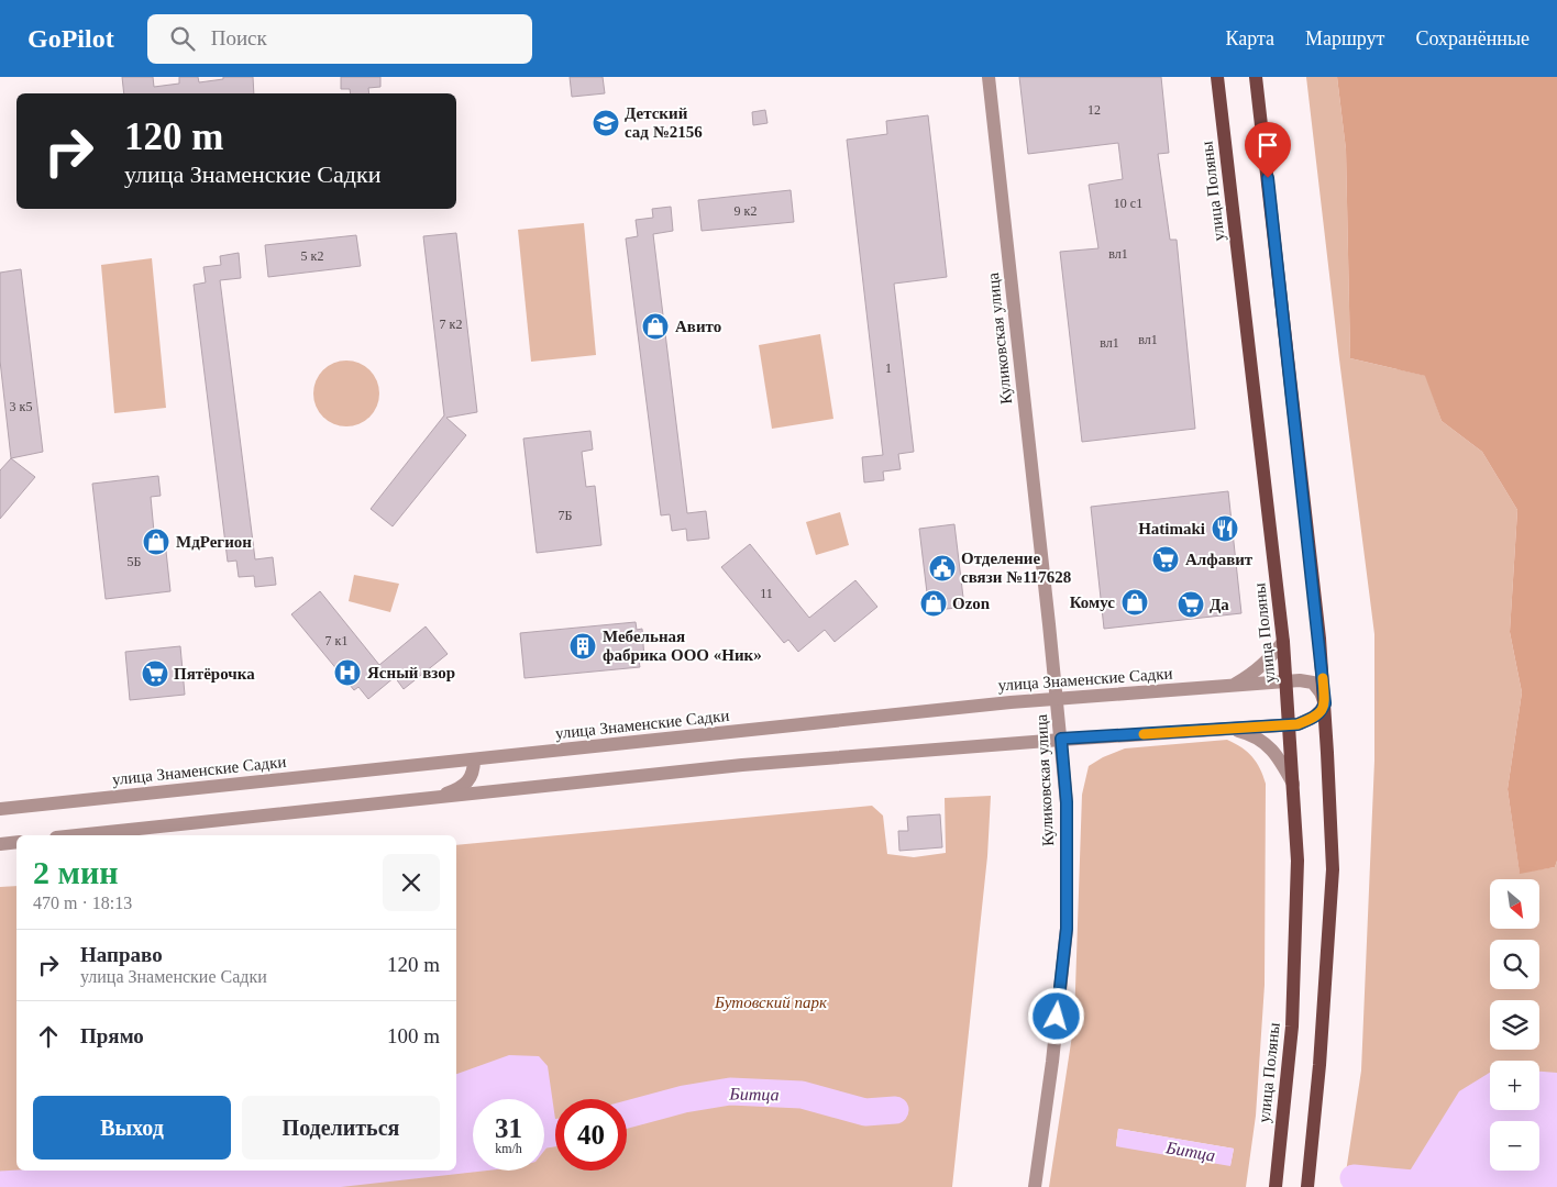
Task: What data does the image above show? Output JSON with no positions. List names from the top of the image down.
{
  "streets": {
    "main road": ["улица Поляны"],
    "street": ["Куликовская улица", "улица Знаменские Садки"]
  },
  "crossings": [
    ["улица Поляны", "улица Знаменские Садки"],
    ["Куликовская улица", "улица Знаменские Садки"]
  ],
  "water": ["Битца"],
  "parks": ["Бутовский парк"],
  "places": {
    "school or university": ["Детский сад №2156"],
    "shop": [
      "Авито",
      "МдРегион",
      "Комус",
      "Ozon"
    ],
    "restaurant": ["Hatimaki"],
    "supermarket": ["Алфавит", "Да", "Пятёрочка"],
    "public building": ["Отделение связи №117628"],
    "building": ["Мебельная фабрика ООО «Ник»"],
    "hospital": ["Ясный взор"]
  },
  "house_numbers": [
    "12",
    "10 с1",
    "9 к2",
    "вл1",
    "5 к2",
    "7 к2",
    "вл1",
    "вл1",
    "1",
    "3 к5",
    "7Б",
    "5Б",
    "11",
    "7 к1"
  ],
  "north": "bottom right",
  "page": {
    "header": "GoPilot",
    "search": "Поиск",
    "nav": ["Карта", "Маршрут", "Сохранённые"],
    "turn": ["120 m", "улица Знаменские Садки"],
    "heading": ["2 мин", "470 m · 18:13"],
    "map_buttons": ["+", "−"],
    "list": [
      {
        "name": "Направо",
        "note": "улица Знаменские Садки",
        "value": "120 m"
      },
      {
        "name": "Прямо",
        "value": "100 m"
      }
    ],
    "buttons": ["Выход", "Поделиться"],
    "speed": "31 km/h",
    "limit": "40"
  }
}
